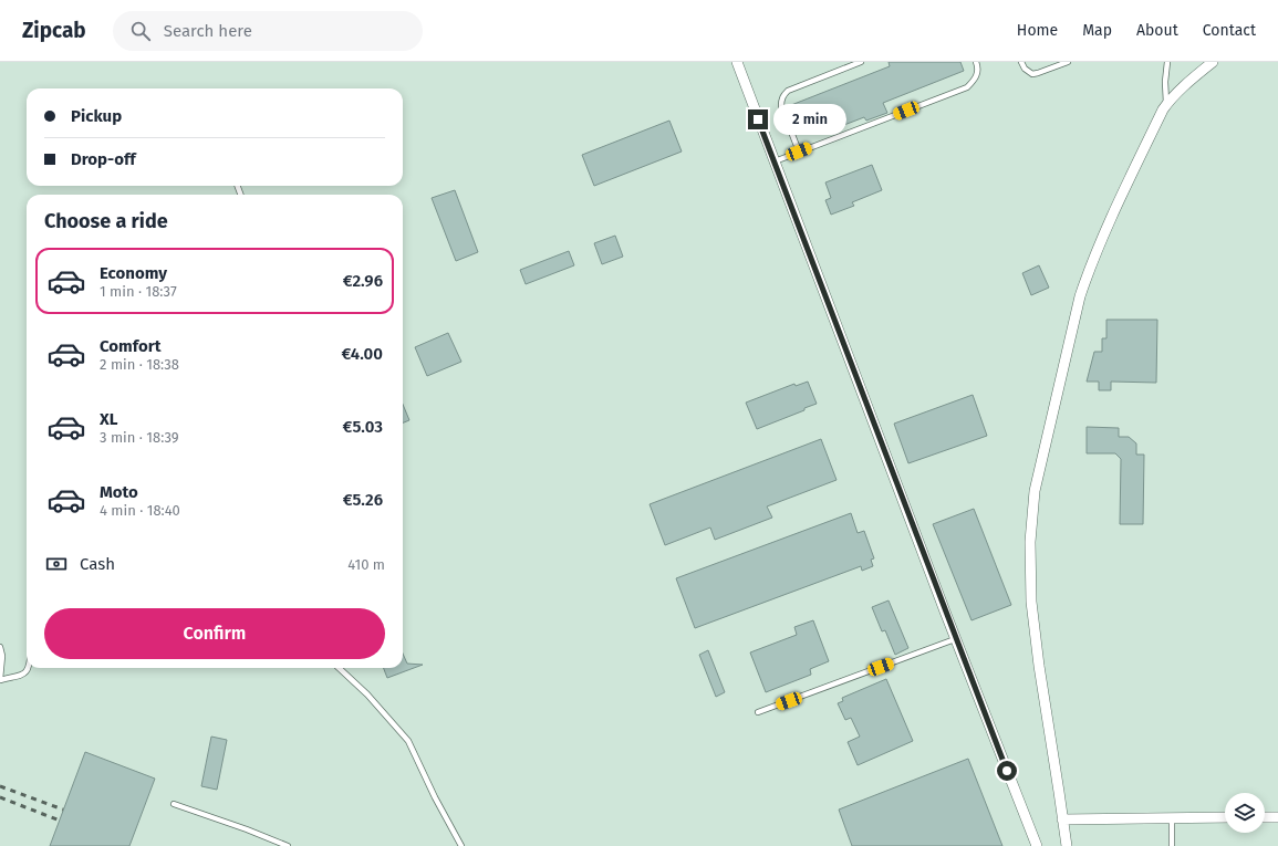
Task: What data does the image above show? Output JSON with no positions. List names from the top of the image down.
{
  "page": {
    "header": "Zipcab",
    "search": "Search here",
    "nav": [
      "Home",
      "Map",
      "About",
      "Contact"
    ],
    "banner": ["Pickup", "Drop-off"],
    "bubble": "2 min",
    "heading": "Choose a ride",
    "list": [
      {
        "name": "Economy",
        "note": "1 min · 18:37",
        "value": "€2.96"
      },
      {
        "name": "Comfort",
        "note": "2 min · 18:38",
        "value": "€4.00"
      },
      {
        "name": "XL",
        "note": "3 min · 18:39",
        "value": "€5.03"
      },
      {
        "name": "Moto",
        "note": "4 min · 18:40",
        "value": "€5.26"
      }
    ],
    "pay": ["Cash", "410 m"],
    "buttons": "Confirm"
  }
}
